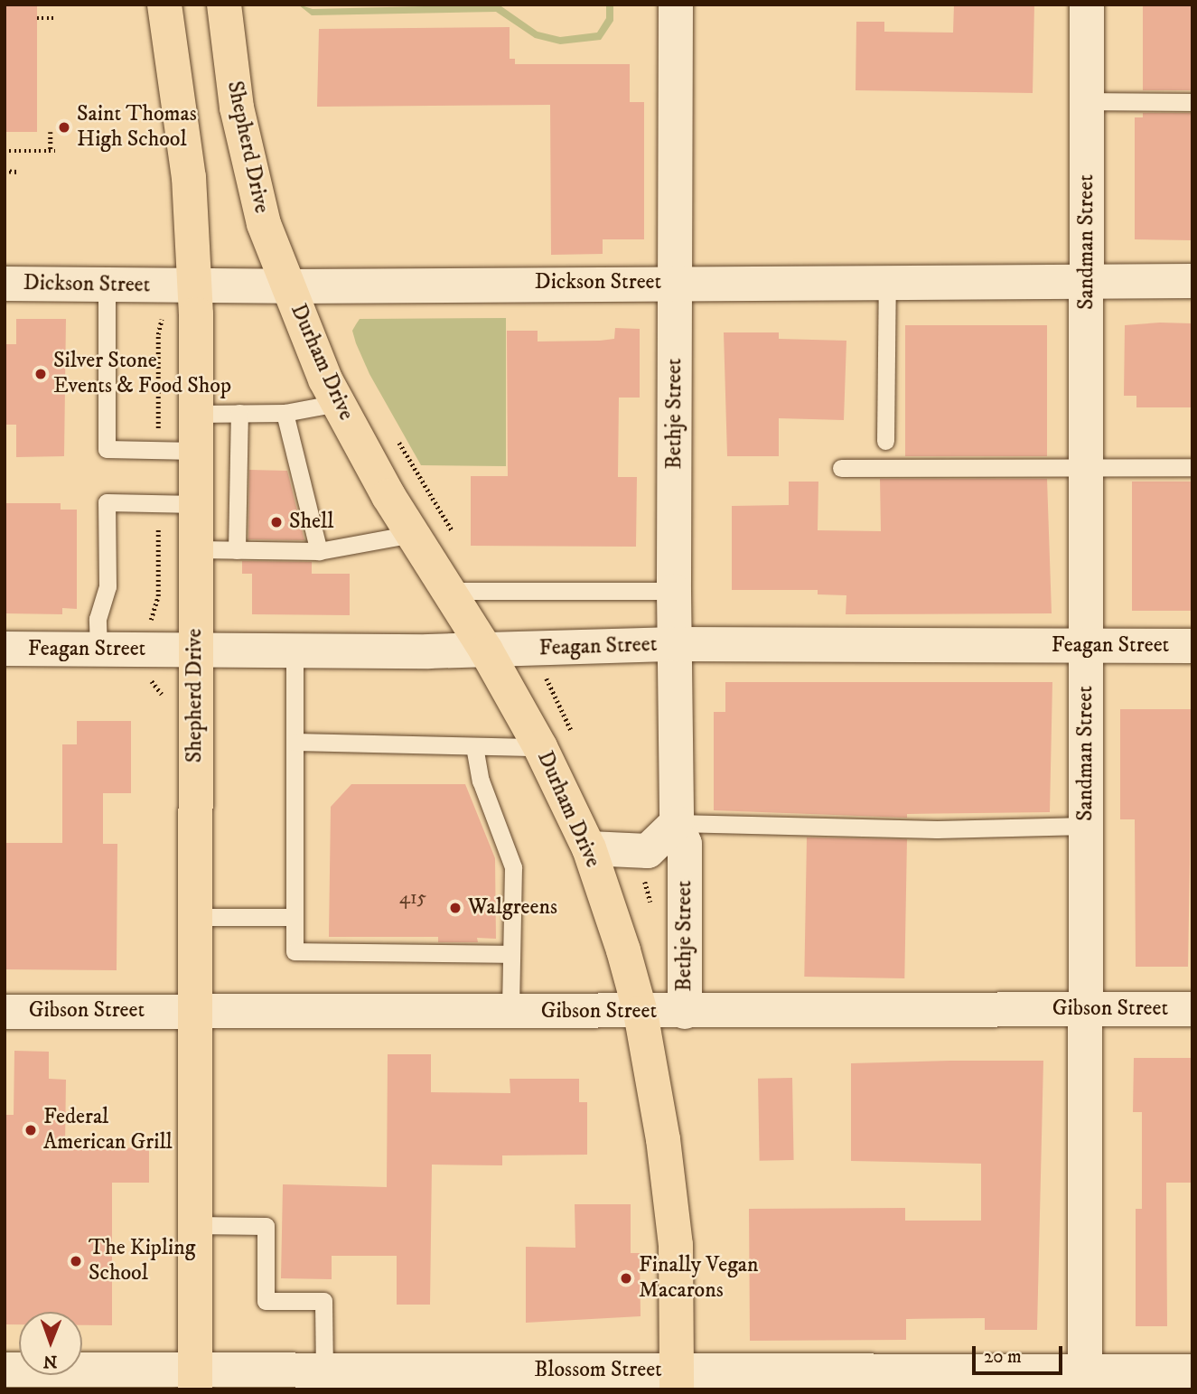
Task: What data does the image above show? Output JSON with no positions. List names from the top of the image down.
{
  "streets": {
    "main road": ["Shepherd Drive", "Durham Drive"],
    "street": [
      "Sandman Street",
      "Dickson Street",
      "Bethje Street",
      "Feagan Street",
      "Gibson Street",
      "Blossom Street"
    ]
  },
  "crossings": [
    ["Shepherd Drive", "Dickson Street"],
    ["Shepherd Drive", "Durham Drive"],
    ["Shepherd Drive", "Feagan Street"],
    ["Shepherd Drive", "Gibson Street"],
    ["Shepherd Drive", "Blossom Street"],
    ["Sandman Street", "Dickson Street"],
    ["Sandman Street", "Feagan Street"],
    ["Sandman Street", "Gibson Street"],
    ["Sandman Street", "Blossom Street"],
    ["Dickson Street", "Durham Drive"],
    ["Dickson Street", "Bethje Street"],
    ["Durham Drive", "Feagan Street"],
    ["Durham Drive", "Gibson Street"],
    ["Durham Drive", "Blossom Street"],
    ["Bethje Street", "Feagan Street"],
    ["Bethje Street", "Gibson Street"]
  ],
  "places": [
    "Saint Thomas High School",
    "Silver Stone Events & Food Shop",
    "Shell",
    "Walgreens",
    "Federal American Grill",
    "The Kipling School",
    "Finally Vegan Macarons"
  ],
  "house_numbers": ["415"],
  "scale_bar": "20 m",
  "north": "bottom"
}
